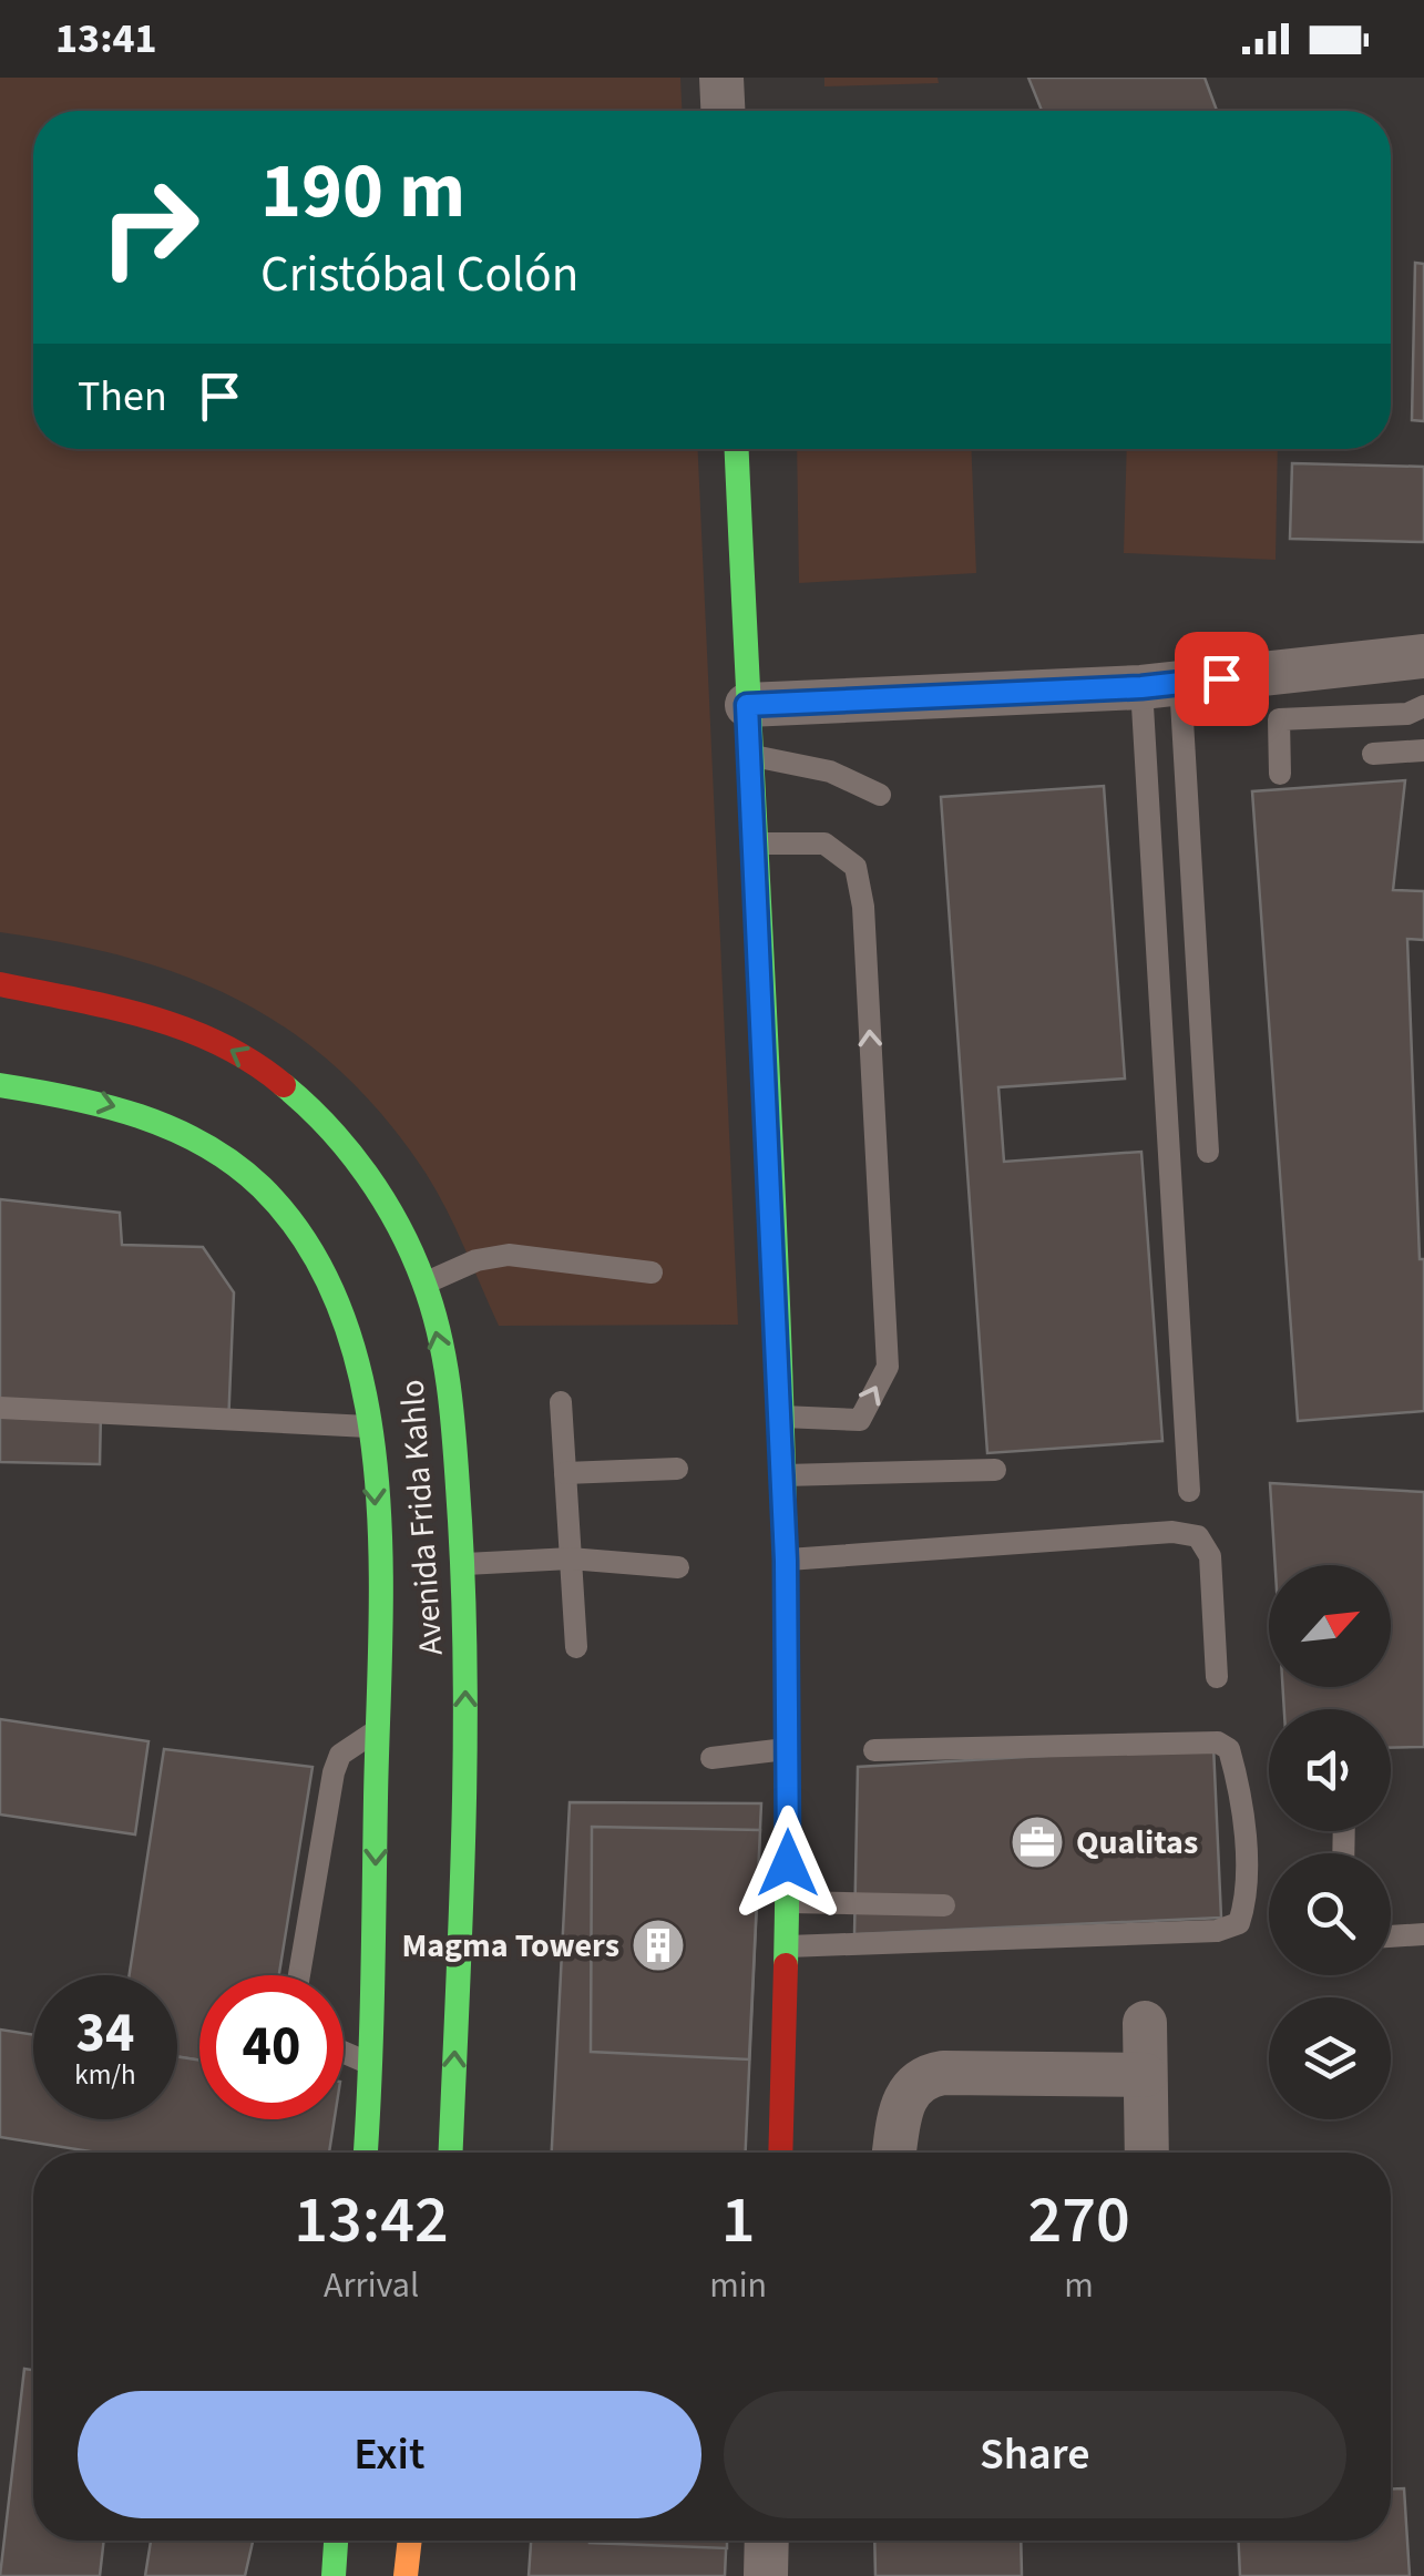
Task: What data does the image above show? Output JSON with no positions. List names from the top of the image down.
{
  "streets": {
    "street": ["Avenida Frida Kahlo"]
  },
  "places": {
    "office": ["Qualitas"],
    "building": ["Magma Towers"]
  },
  "north": "top right",
  "page": {
    "status": "13:41",
    "turn": ["190 m", "Cristóbal Colón"],
    "then": "Then",
    "speed": "34 km/h",
    "limit": "40",
    "eta": [
      "13:42",
      "Arrival",
      "1",
      "min",
      "270",
      "m"
    ],
    "buttons": ["Exit", "Share"]
  }
}
